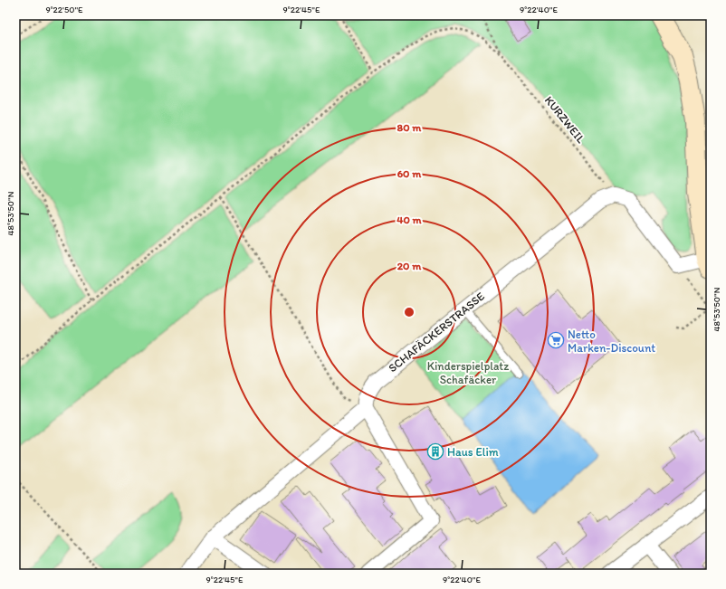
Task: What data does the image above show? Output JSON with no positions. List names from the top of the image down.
{
  "streets": {
    "street": ["SCHAFÄCKERSTRASSE"],
    "path": ["KURZWEIL"]
  },
  "crossings": [
    ["KURZWEIL", "SCHAFÄCKERSTRASSE"]
  ],
  "parks": ["Kinderspielplatz Schafäcker"],
  "places": {
    "supermarket": ["Netto Marken-Discount"],
    "building": ["Haus Elim"]
  },
  "coordinates": [
    "9°22'50\"E",
    "9°22'45\"E",
    "9°22'40\"E",
    "48°53'50\"N"
  ],
  "rings": [
    "80 m",
    "60 m",
    "40 m",
    "20 m"
  ]
}
